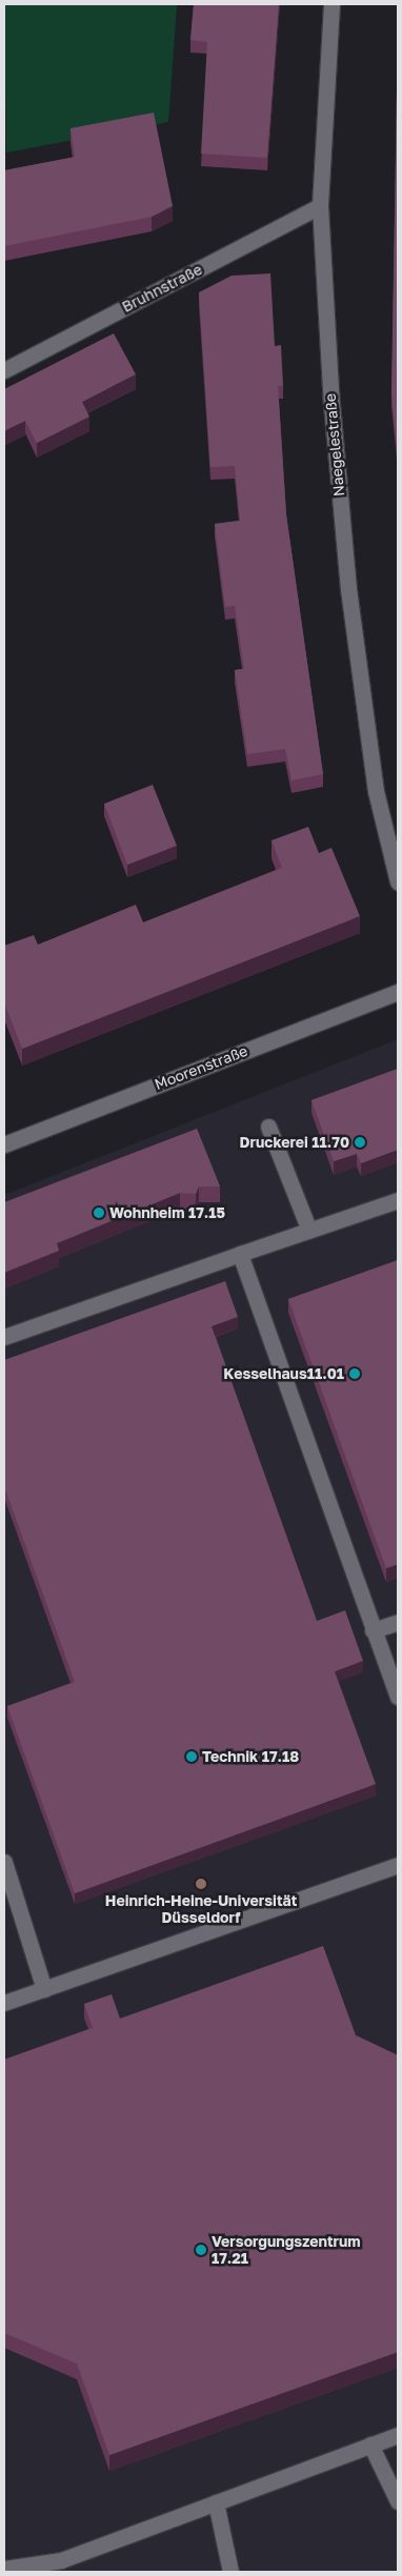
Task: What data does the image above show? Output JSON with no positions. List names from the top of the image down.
{
  "streets": {
    "street": ["Bruhnstraße", "Naegelestraße", "Moorenstraße"]
  },
  "crossings": [
    ["Bruhnstraße", "Naegelestraße"]
  ],
  "places": [
    "Druckerei 11.70",
    "Wohnheim 17.15",
    "Kesselhaus11.01",
    "Technik 17.18",
    "Heinrich-Heine-Universität Düsseldorf",
    "Versorgungszentrum 17.21"
  ]
}
